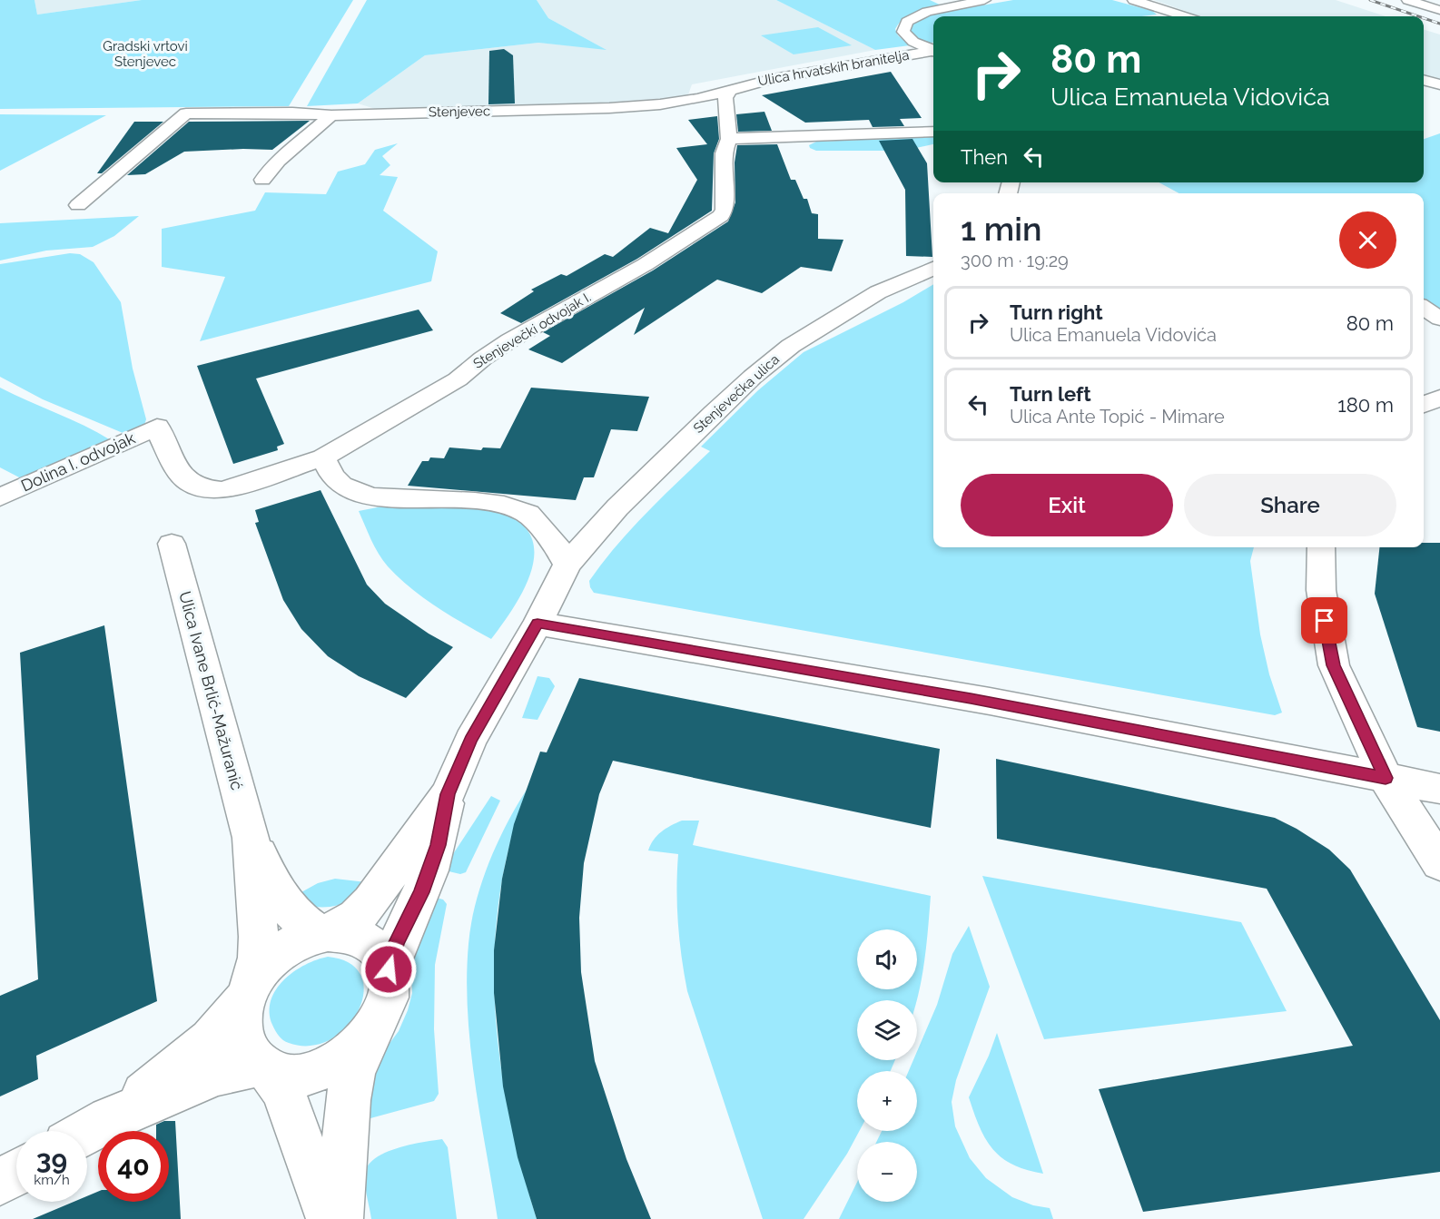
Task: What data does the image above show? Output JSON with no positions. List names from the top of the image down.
{
  "streets": {
    "street": [
      "Ulica hrvatskih branitelja",
      "Stenjevec",
      "Stenjevečki odvojak I.",
      "Stenjevečka ulica",
      "Dolina I. odvojak",
      "Ulica Ivane Brlić-Mažuranić"
    ]
  },
  "crossings": [
    ["Ulica hrvatskih branitelja", "Stenjevec"],
    ["Ulica hrvatskih branitelja", "Stenjevečki odvojak I."],
    ["Stenjevec", "Stenjevečki odvojak I."],
    ["Stenjevečki odvojak I.", "Dolina I. odvojak"],
    ["Stenjevečka ulica", "Ulica Ivane Brlić-Mažuranić"]
  ],
  "parks": ["Gradski vrtovi Stenjevec"],
  "page": {
    "turn": ["80 m", "Ulica Emanuela Vidovića"],
    "then": "Then",
    "heading": ["1 min", "300 m · 19:29"],
    "list": [
      {
        "name": "Turn right",
        "note": "Ulica Emanuela Vidovića",
        "value": "80 m"
      },
      {
        "name": "Turn left",
        "note": "Ulica Ante Topić - Mimare",
        "value": "180 m"
      }
    ],
    "buttons": ["Exit", "Share"],
    "map_buttons": ["+", "−"],
    "speed": "39 km/h",
    "limit": "40"
  }
}
